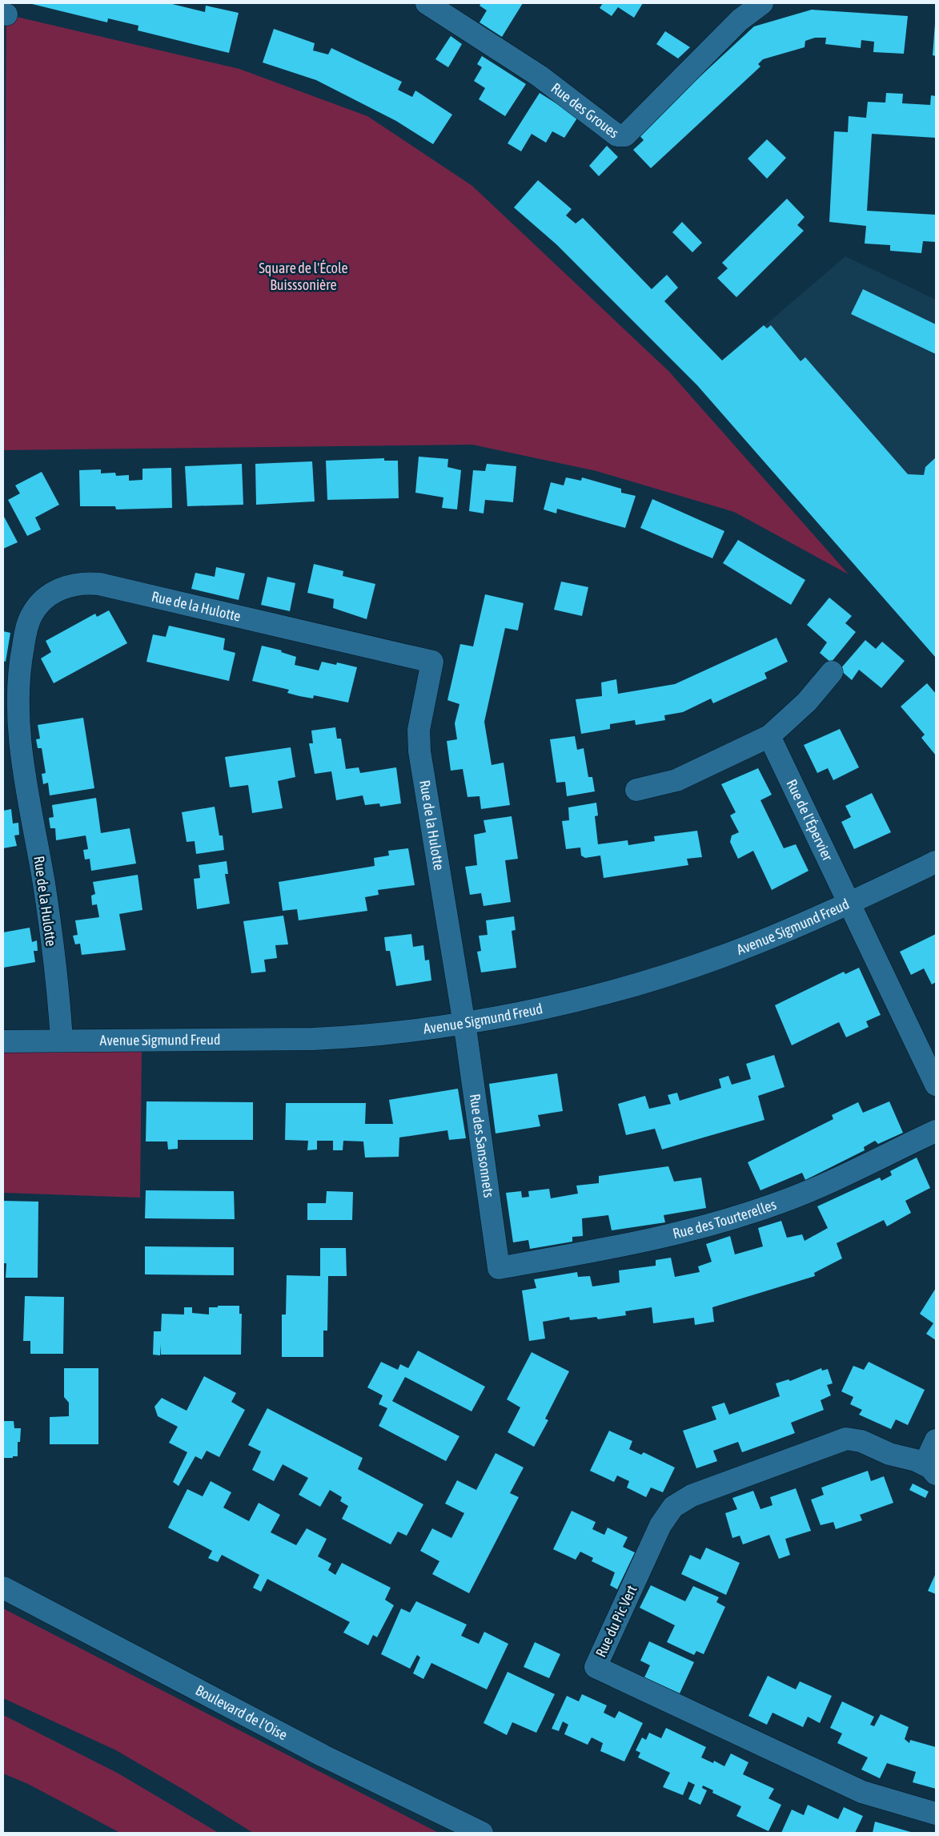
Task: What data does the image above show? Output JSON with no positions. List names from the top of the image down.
{
  "streets": {
    "street": [
      "Rue des Groues",
      "Rue de la Hulotte",
      "Rue de l'Épervier",
      "Avenue Sigmund Freud",
      "Rue des Sansonnets",
      "Rue des Tourterelles",
      "Rue du Pic Vert",
      "Boulevard de l'Oise"
    ]
  },
  "crossings": [
    ["Rue de la Hulotte", "Avenue Sigmund Freud"],
    ["Rue de la Hulotte", "Rue des Sansonnets"],
    ["Rue de l'Épervier", "Avenue Sigmund Freud"],
    ["Avenue Sigmund Freud", "Rue des Sansonnets"],
    ["Rue des Sansonnets", "Rue des Tourterelles"]
  ],
  "parks": ["Square de l'École Buisssonière"]
}
